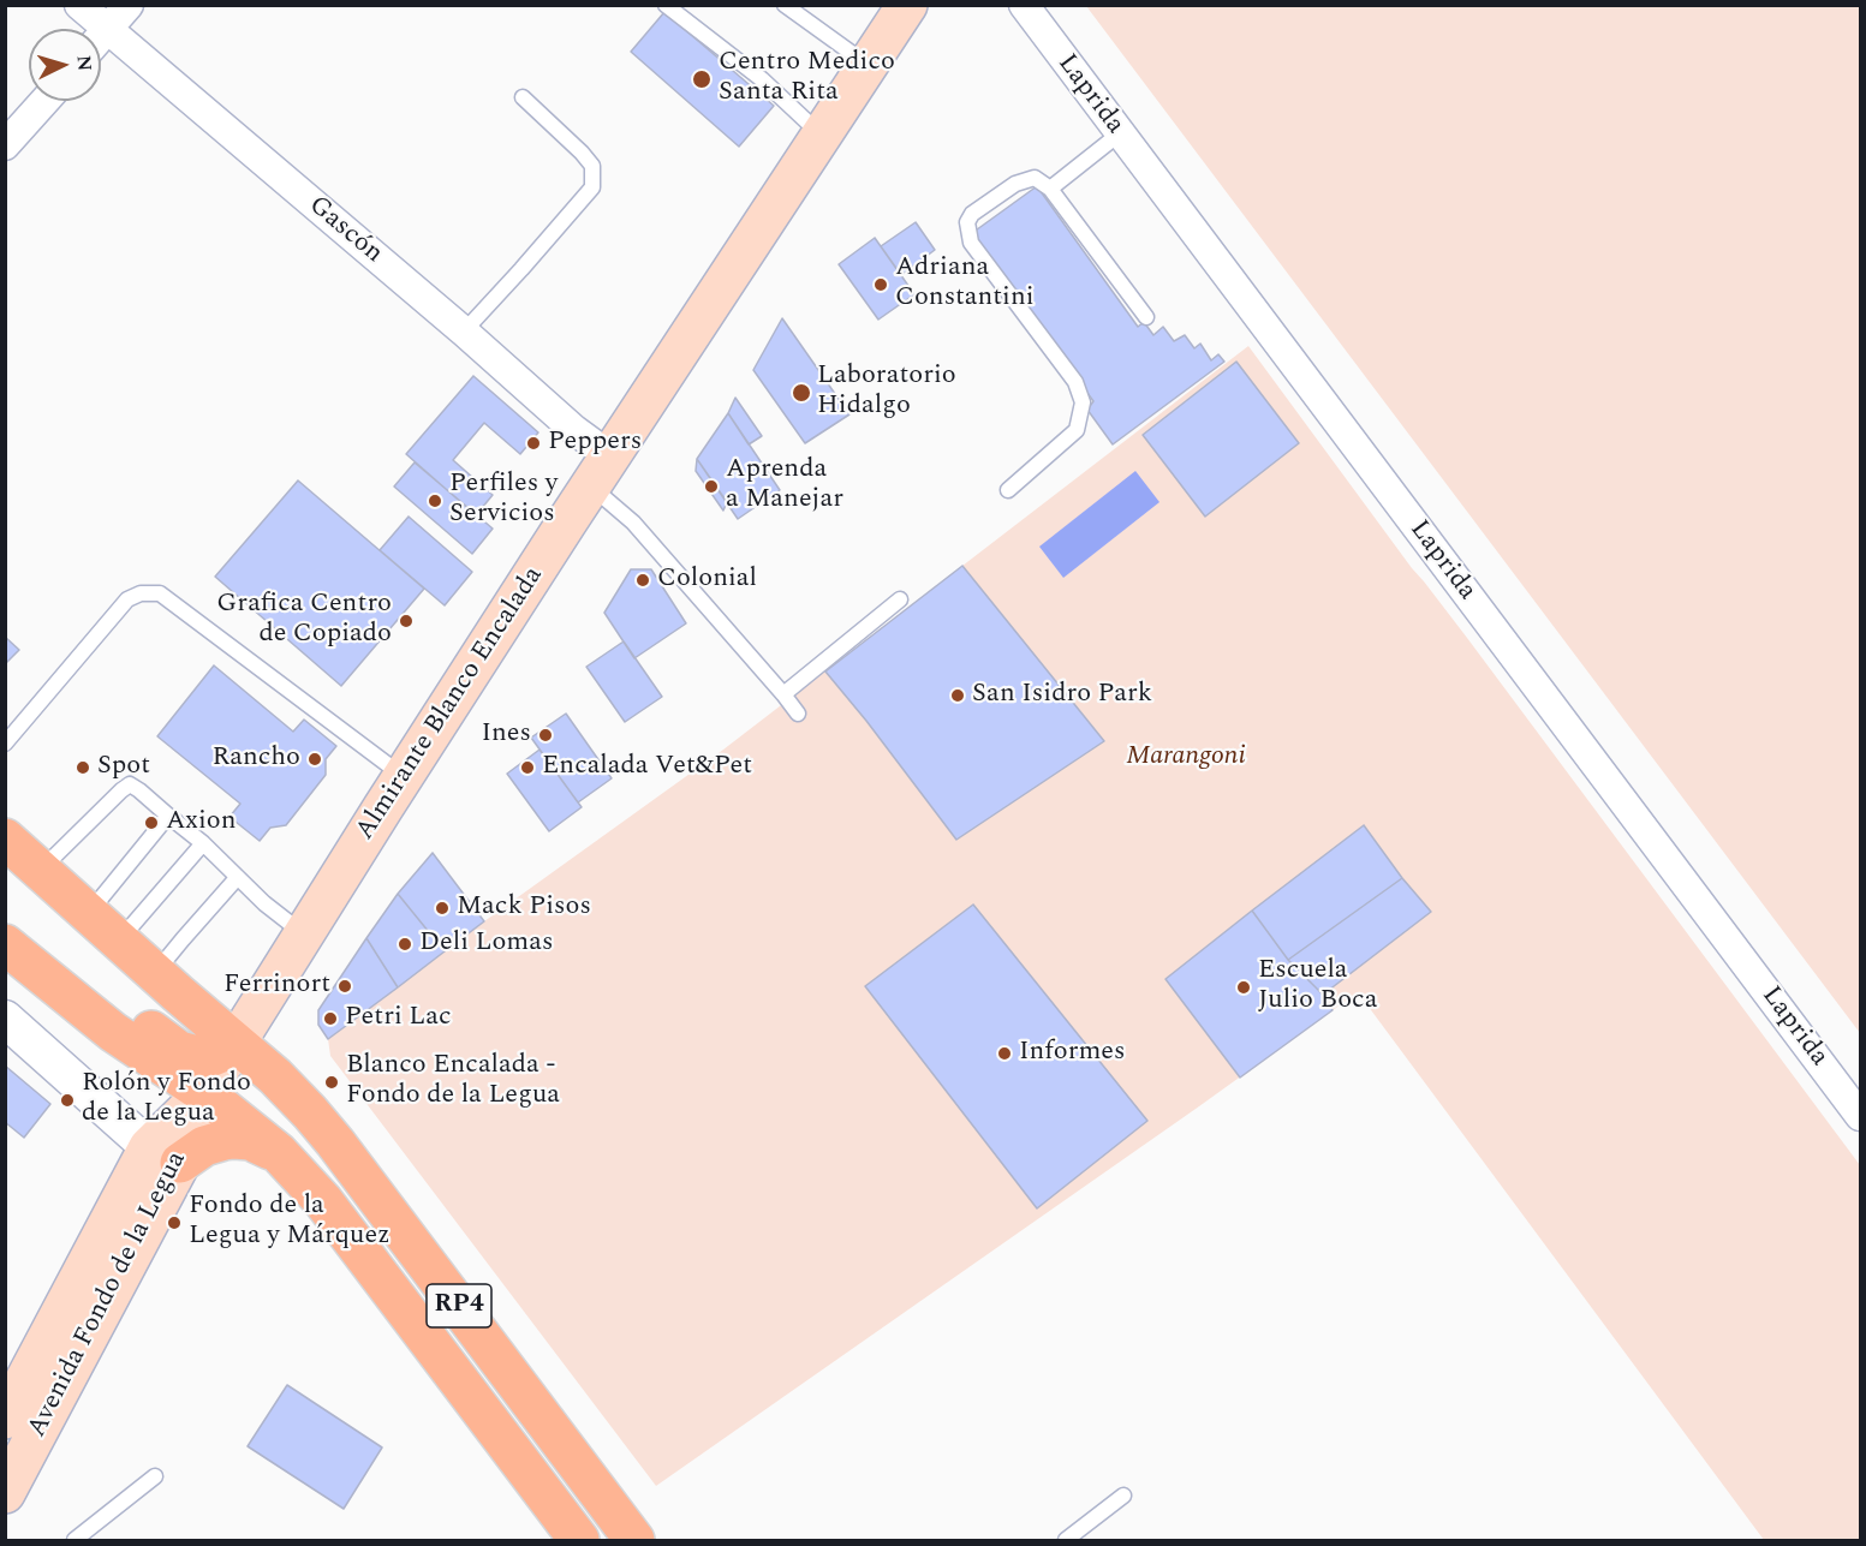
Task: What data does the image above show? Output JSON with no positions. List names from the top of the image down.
{
  "streets": {
    "main road": ["Almirante Blanco Encalada", "Avenida Fondo de la Legua", "RP4"],
    "street": ["Laprida", "Gascón"]
  },
  "crossings": [
    ["Gascón", "Almirante Blanco Encalada"],
    ["Almirante Blanco Encalada", "Avenida Fondo de la Legua"],
    ["Almirante Blanco Encalada", "RP4"],
    ["Avenida Fondo de la Legua", "RP4"]
  ],
  "parks": ["Marangoni"],
  "places": [
    "Centro Medico Santa Rita",
    "Adriana Constantini",
    "Laboratorio Hidalgo",
    "Peppers",
    "Aprenda a Manejar",
    "Perfiles y Servicios",
    "Colonial",
    "Grafica Centro de Copiado",
    "San Isidro Park",
    "Ines",
    "Rancho",
    "Spot",
    "Encalada Vet&Pet",
    "Axion",
    "Mack Pisos",
    "Deli Lomas",
    "Ferrinort",
    "Escuela Julio Boca",
    "Petri Lac",
    "Informes",
    "Blanco Encalada - Fondo de la Legua",
    "Rolón y Fondo de la Legua",
    "Fondo de la Legua y Márquez"
  ],
  "north": "right"
}
